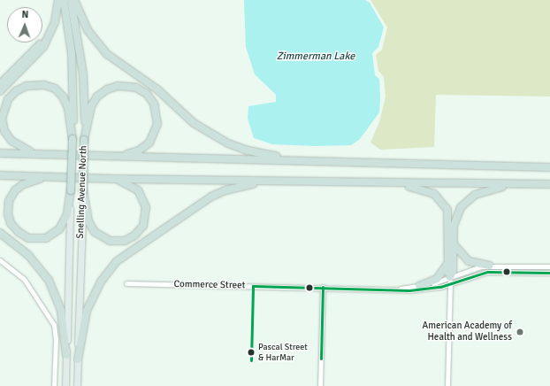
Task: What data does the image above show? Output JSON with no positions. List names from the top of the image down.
{
  "streets": {
    "highway": ["Snelling Avenue North"],
    "street": ["Commerce Street"]
  },
  "water": ["Zimmerman Lake"],
  "places": ["American Academy of Health and Wellness", "Pascal Street & HarMar"],
  "north": "top"
}
